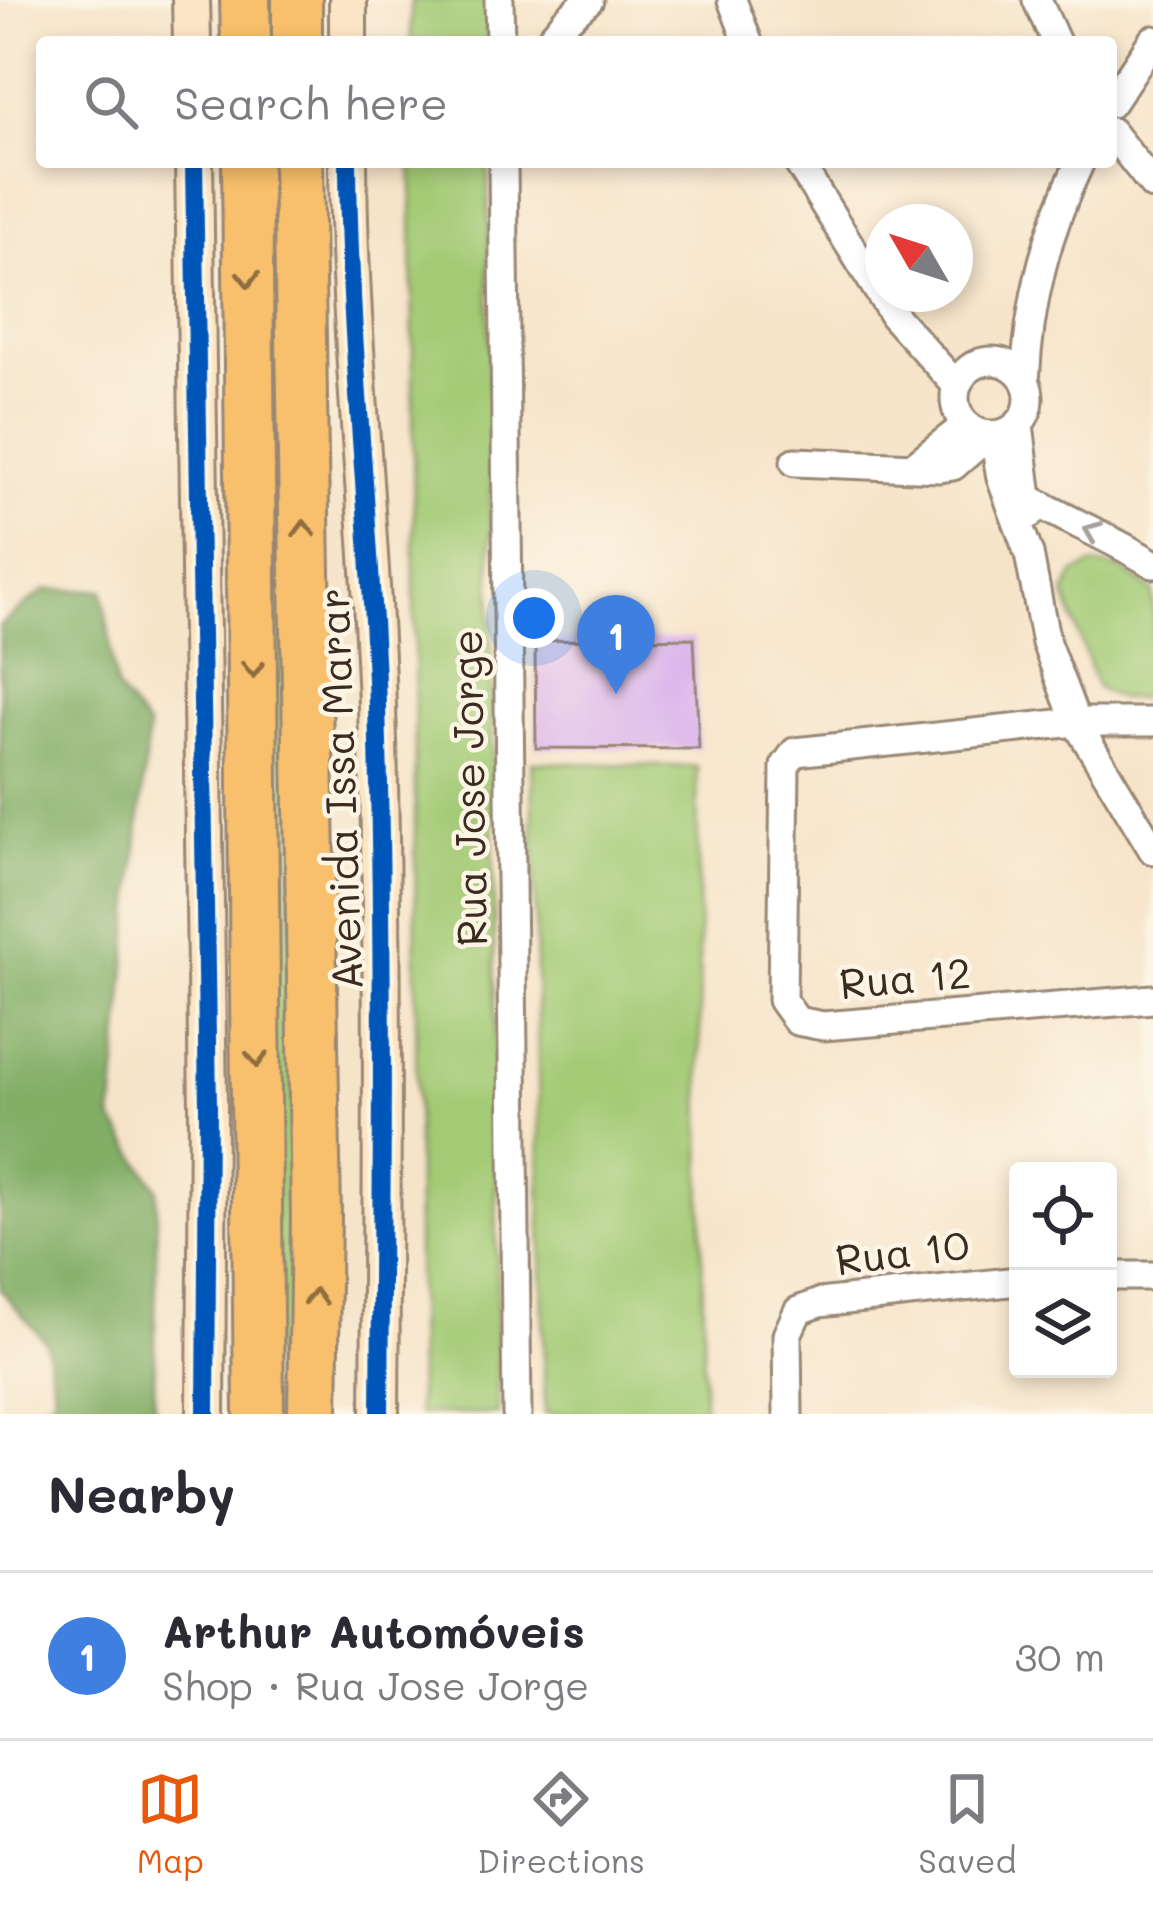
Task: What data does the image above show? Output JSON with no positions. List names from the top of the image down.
{
  "streets": {
    "street": [
      "Rua Jose Jorge",
      "Avenida Issa Marar",
      "Rua 12",
      "Rua 10"
    ]
  },
  "north": "top left",
  "page": {
    "search": "Search here",
    "pins": "1",
    "heading": "Nearby",
    "list": [
      {
        "mark": "1",
        "name": "Arthur Automóveis",
        "note": "Shop · Rua Jose Jorge",
        "value": "30 m"
      }
    ],
    "nav": ["Map", "Directions", "Saved"]
  }
}
